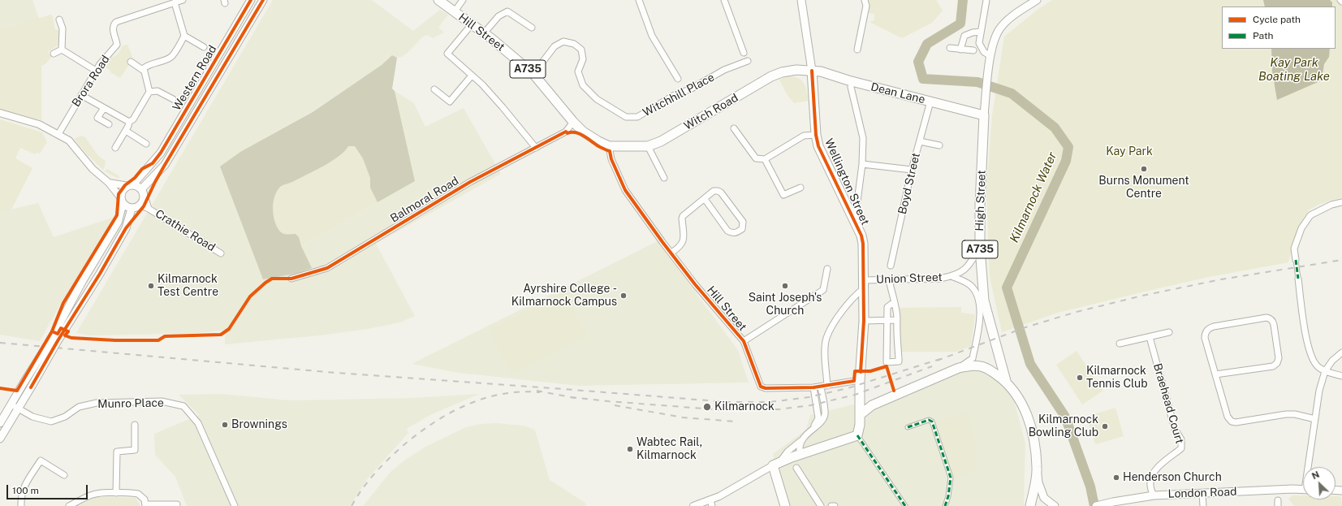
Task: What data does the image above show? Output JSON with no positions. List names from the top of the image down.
{
  "streets": {
    "main road": [
      "Hill Street",
      "A735",
      "Western Road",
      "Dean Lane",
      "Witch Road",
      "Wellington Street",
      "High Street",
      "London Road"
    ],
    "street": [
      "Brora Road",
      "Witchhill Place",
      "Boyd Street",
      "Balmoral Road",
      "Crathie Road",
      "Union Street",
      "Munro Place",
      "Braehead Court"
    ]
  },
  "crossings": [
    ["Hill Street", "Witchhill Place"],
    ["Hill Street", "Witch Road"],
    ["Hill Street", "Wellington Street"],
    ["Hill Street", "Balmoral Road"],
    ["A735", "Wellington Street"],
    ["A735", "High Street"],
    ["Western Road", "Crathie Road"],
    ["Western Road", "Munro Place"],
    ["Dean Lane", "Witch Road"],
    ["Dean Lane", "Wellington Street"],
    ["Dean Lane", "Boyd Street"],
    ["Dean Lane", "High Street"],
    ["Witch Road", "Wellington Street"],
    ["Wellington Street", "Union Street"],
    ["High Street", "Union Street"],
    ["Braehead Court", "London Road"]
  ],
  "water": ["Kay Park Boating Lake", "Kilmarnock Water"],
  "parks": ["Kay Park"],
  "places": [
    "Burns Monument Centre",
    "Kilmarnock Test Centre",
    "Saint Joseph's Church",
    "Ayrshire College - Kilmarnock Campus",
    "Kilmarnock Tennis Club",
    "Kilmarnock",
    "Brownings",
    "Kilmarnock Bowling Club",
    "Wabtec Rail, Kilmarnock",
    "Henderson Church"
  ],
  "legend": ["Cycle path", "Path"],
  "scale_bar": "100 m",
  "north": "top left"
}
